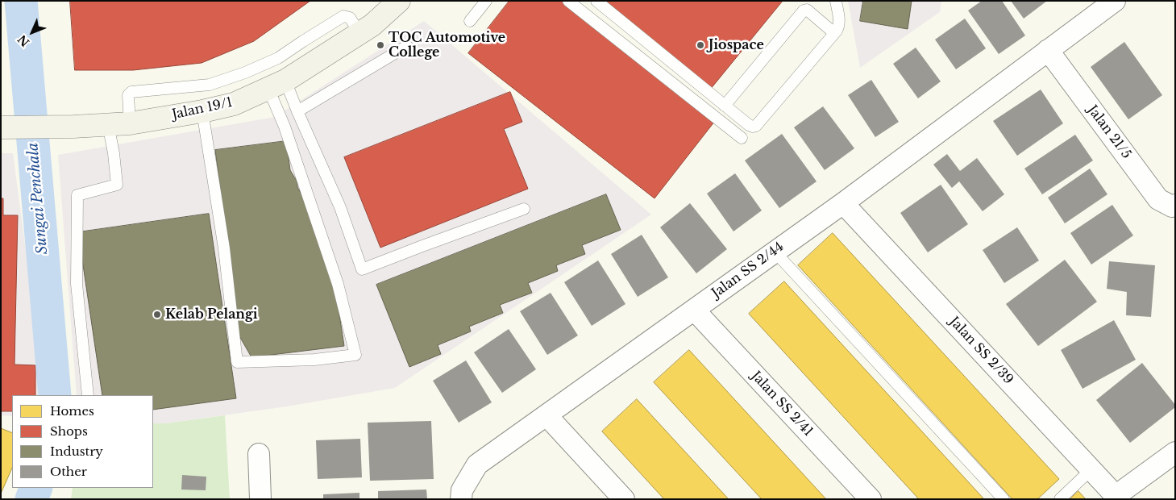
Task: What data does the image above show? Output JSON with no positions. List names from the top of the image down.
{
  "streets": {
    "main road": ["Jalan 19/1"],
    "street": [
      "Jalan 21/5",
      "Jalan SS 2/44",
      "Jalan SS 2/39",
      "Jalan SS 2/41"
    ]
  },
  "crossings": [
    ["Jalan 21/5", "Jalan SS 2/44"],
    ["Jalan SS 2/44", "Jalan SS 2/39"],
    ["Jalan SS 2/44", "Jalan SS 2/41"]
  ],
  "water": ["Sungai Penchala"],
  "places": ["TOC Automotive College", "Jiospace", "Kelab Pelangi"],
  "legend": [
    "Homes",
    "Shops",
    "Industry",
    "Other"
  ],
  "north": "bottom left"
}
